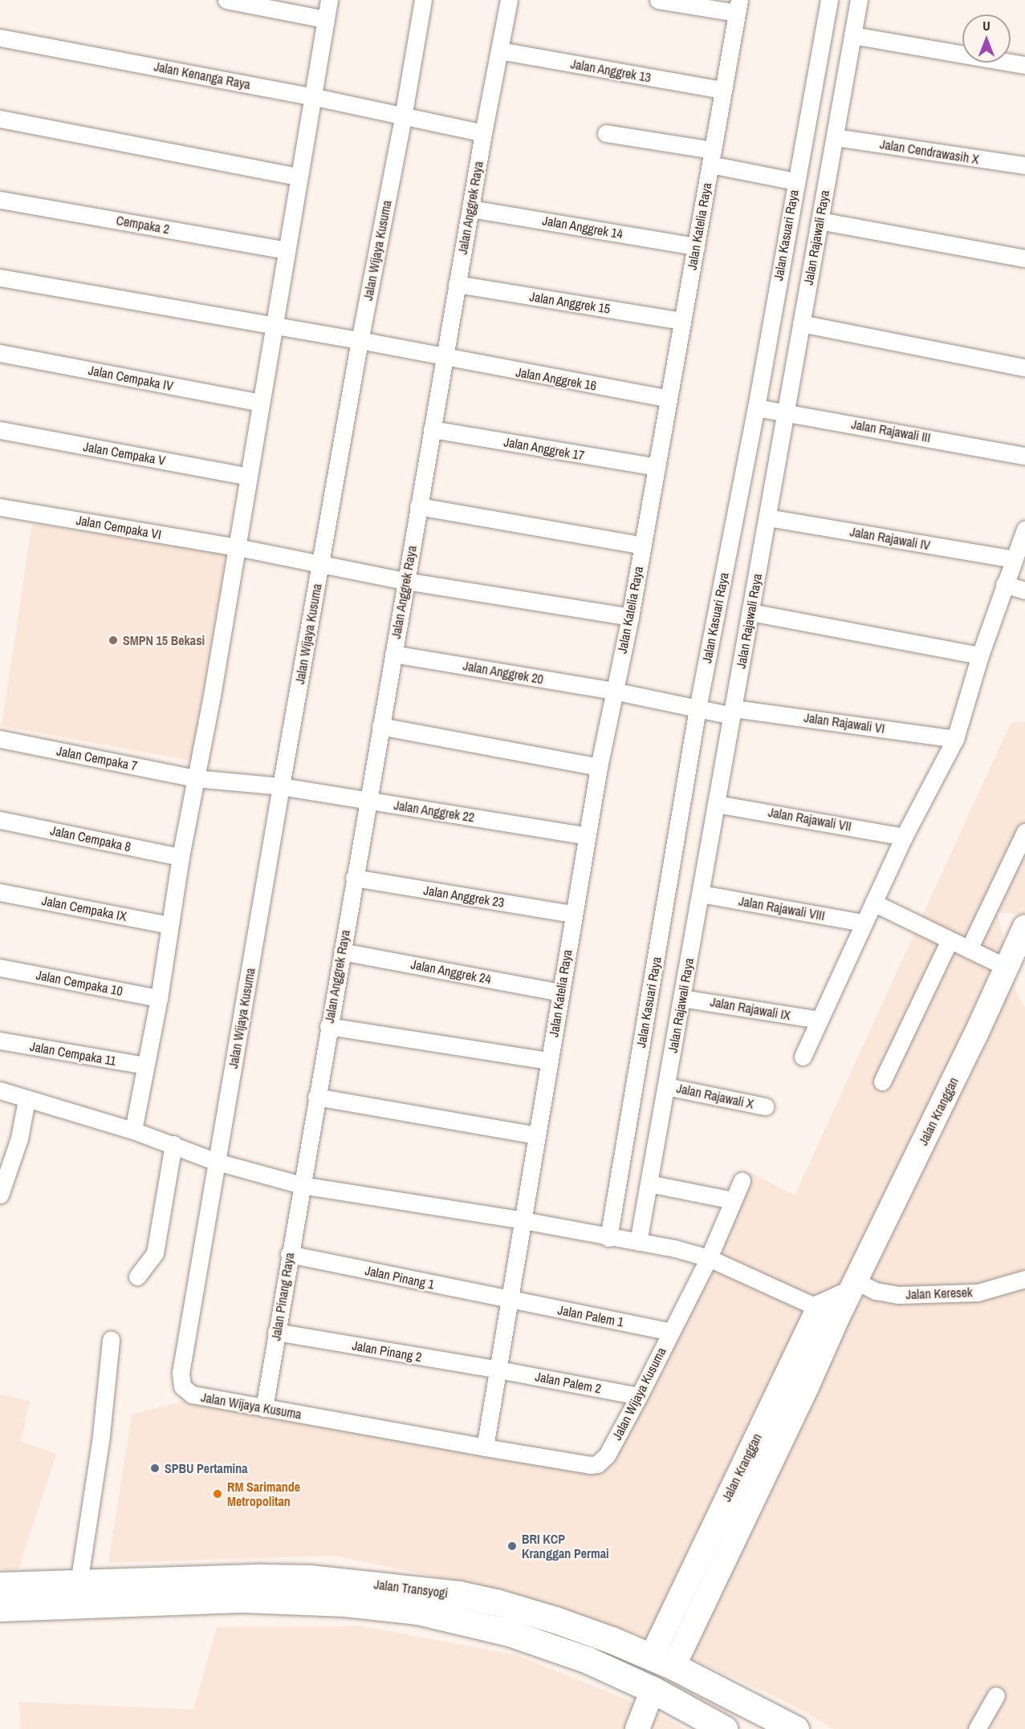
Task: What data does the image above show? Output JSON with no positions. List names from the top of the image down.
{
  "streets": {
    "highway": ["Jalan Transyogi"],
    "main road": ["Jalan Kranggan"],
    "street": [
      "Jalan Anggrek 13",
      "Jalan Kenanga Raya",
      "Jalan Cendrawasih X",
      "Jalan Anggrek Raya",
      "Cempaka 2",
      "Jalan Katelia Raya",
      "Jalan Anggrek 14",
      "Jalan Kasuari Raya",
      "Jalan Rajawali Raya",
      "Jalan Wijaya Kusuma",
      "Jalan Anggrek 15",
      "Jalan Cempaka IV",
      "Jalan Anggrek 16",
      "Jalan Rajawali III",
      "Jalan Anggrek 17",
      "Jalan Cempaka V",
      "Jalan Cempaka VI",
      "Jalan Rajawali IV",
      "Jalan Anggrek 20",
      "Jalan Rajawali VI",
      "Jalan Cempaka 7",
      "Jalan Anggrek 22",
      "Jalan Rajawali VII",
      "Jalan Cempaka 8",
      "Jalan Anggrek 23",
      "Jalan Cempaka IX",
      "Jalan Rajawali VIII",
      "Jalan Anggrek 24",
      "Jalan Cempaka 10",
      "Jalan Rajawali IX",
      "Jalan Cempaka 11",
      "Jalan Rajawali X",
      "Jalan Pinang 1",
      "Jalan Keresek",
      "Jalan Pinang Raya",
      "Jalan Palem 1",
      "Jalan Pinang 2",
      "Jalan Palem 2"
    ]
  },
  "crossings": [
    ["Jalan Anggrek 13", "Jalan Anggrek Raya"],
    ["Jalan Anggrek 13", "Jalan Katelia Raya"],
    ["Jalan Kenanga Raya", "Jalan Anggrek Raya"],
    ["Jalan Kenanga Raya", "Jalan Wijaya Kusuma"],
    ["Jalan Cendrawasih X", "Jalan Rajawali Raya"],
    ["Jalan Anggrek Raya", "Jalan Anggrek 14"],
    ["Jalan Anggrek Raya", "Jalan Anggrek 15"],
    ["Jalan Anggrek Raya", "Jalan Anggrek 16"],
    ["Jalan Anggrek Raya", "Jalan Anggrek 17"],
    ["Jalan Anggrek Raya", "Jalan Cempaka VI"],
    ["Jalan Anggrek Raya", "Jalan Anggrek 20"],
    ["Jalan Anggrek Raya", "Jalan Anggrek 22"],
    ["Jalan Anggrek Raya", "Jalan Anggrek 23"],
    ["Jalan Anggrek Raya", "Jalan Anggrek 24"],
    ["Jalan Anggrek Raya", "Jalan Pinang Raya"],
    ["Jalan Katelia Raya", "Jalan Anggrek 14"],
    ["Jalan Katelia Raya", "Jalan Wijaya Kusuma"],
    ["Jalan Katelia Raya", "Jalan Anggrek 15"],
    ["Jalan Katelia Raya", "Jalan Anggrek 16"],
    ["Jalan Katelia Raya", "Jalan Anggrek 17"],
    ["Jalan Katelia Raya", "Jalan Cempaka VI"],
    ["Jalan Katelia Raya", "Jalan Anggrek 20"],
    ["Jalan Katelia Raya", "Jalan Anggrek 22"],
    ["Jalan Katelia Raya", "Jalan Anggrek 23"],
    ["Jalan Katelia Raya", "Jalan Anggrek 24"],
    ["Jalan Katelia Raya", "Jalan Pinang 1"],
    ["Jalan Katelia Raya", "Jalan Palem 1"],
    ["Jalan Katelia Raya", "Jalan Pinang 2"],
    ["Jalan Katelia Raya", "Jalan Palem 2"],
    ["Jalan Kasuari Raya", "Jalan Rajawali III"],
    ["Jalan Kasuari Raya", "Jalan Anggrek 20"],
    ["Jalan Kasuari Raya", "Jalan Rajawali VI"],
    ["Jalan Rajawali Raya", "Jalan Rajawali III"],
    ["Jalan Rajawali Raya", "Jalan Rajawali IV"],
    ["Jalan Rajawali Raya", "Jalan Rajawali VI"],
    ["Jalan Rajawali Raya", "Jalan Rajawali VII"],
    ["Jalan Rajawali Raya", "Jalan Rajawali VIII"],
    ["Jalan Rajawali Raya", "Jalan Rajawali IX"],
    ["Jalan Rajawali Raya", "Jalan Rajawali X"],
    ["Jalan Wijaya Kusuma", "Jalan Anggrek 16"],
    ["Jalan Wijaya Kusuma", "Jalan Cempaka VI"],
    ["Jalan Wijaya Kusuma", "Jalan Cempaka 7"],
    ["Jalan Wijaya Kusuma", "Jalan Anggrek 22"],
    ["Jalan Wijaya Kusuma", "Jalan Pinang Raya"],
    ["Jalan Wijaya Kusuma", "Jalan Palem 1"],
    ["Jalan Wijaya Kusuma", "Jalan Palem 2"],
    ["Jalan Anggrek 20", "Jalan Rajawali VI"],
    ["Jalan Cempaka 7", "Jalan Anggrek 22"],
    ["Jalan Kranggan", "Jalan Keresek"],
    ["Jalan Kranggan", "Jalan Transyogi"],
    ["Jalan Pinang 1", "Jalan Pinang Raya"],
    ["Jalan Pinang 1", "Jalan Palem 1"],
    ["Jalan Pinang Raya", "Jalan Pinang 2"],
    ["Jalan Pinang 2", "Jalan Palem 2"]
  ],
  "places": [
    "SMPN 15 Bekasi",
    "SPBU Pertamina",
    "RM Sarimande Metropolitan",
    "BRI KCP Kranggan Permai"
  ],
  "north": "top"
}
